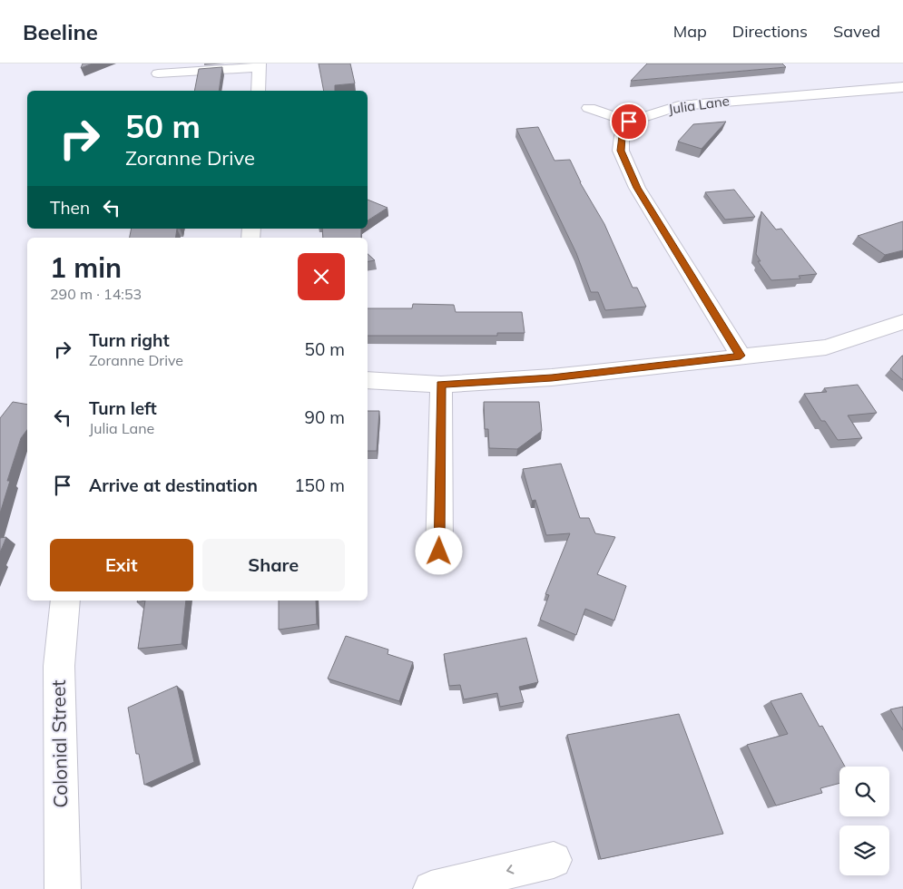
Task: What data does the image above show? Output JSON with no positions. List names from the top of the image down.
{
  "streets": {
    "street": ["Julia Lane", "Colonial Street"]
  },
  "page": {
    "header": "Beeline",
    "nav": ["Map", "Directions", "Saved"],
    "turn": ["50 m", "Zoranne Drive"],
    "then": "Then",
    "heading": ["1 min", "290 m · 14:53"],
    "list": [
      {
        "name": "Turn right",
        "note": "Zoranne Drive",
        "value": "50 m"
      },
      {
        "name": "Turn left",
        "note": "Julia Lane",
        "value": "90 m"
      },
      {
        "name": "Arrive at destination",
        "value": "150 m"
      }
    ],
    "buttons": ["Exit", "Share"]
  }
}
